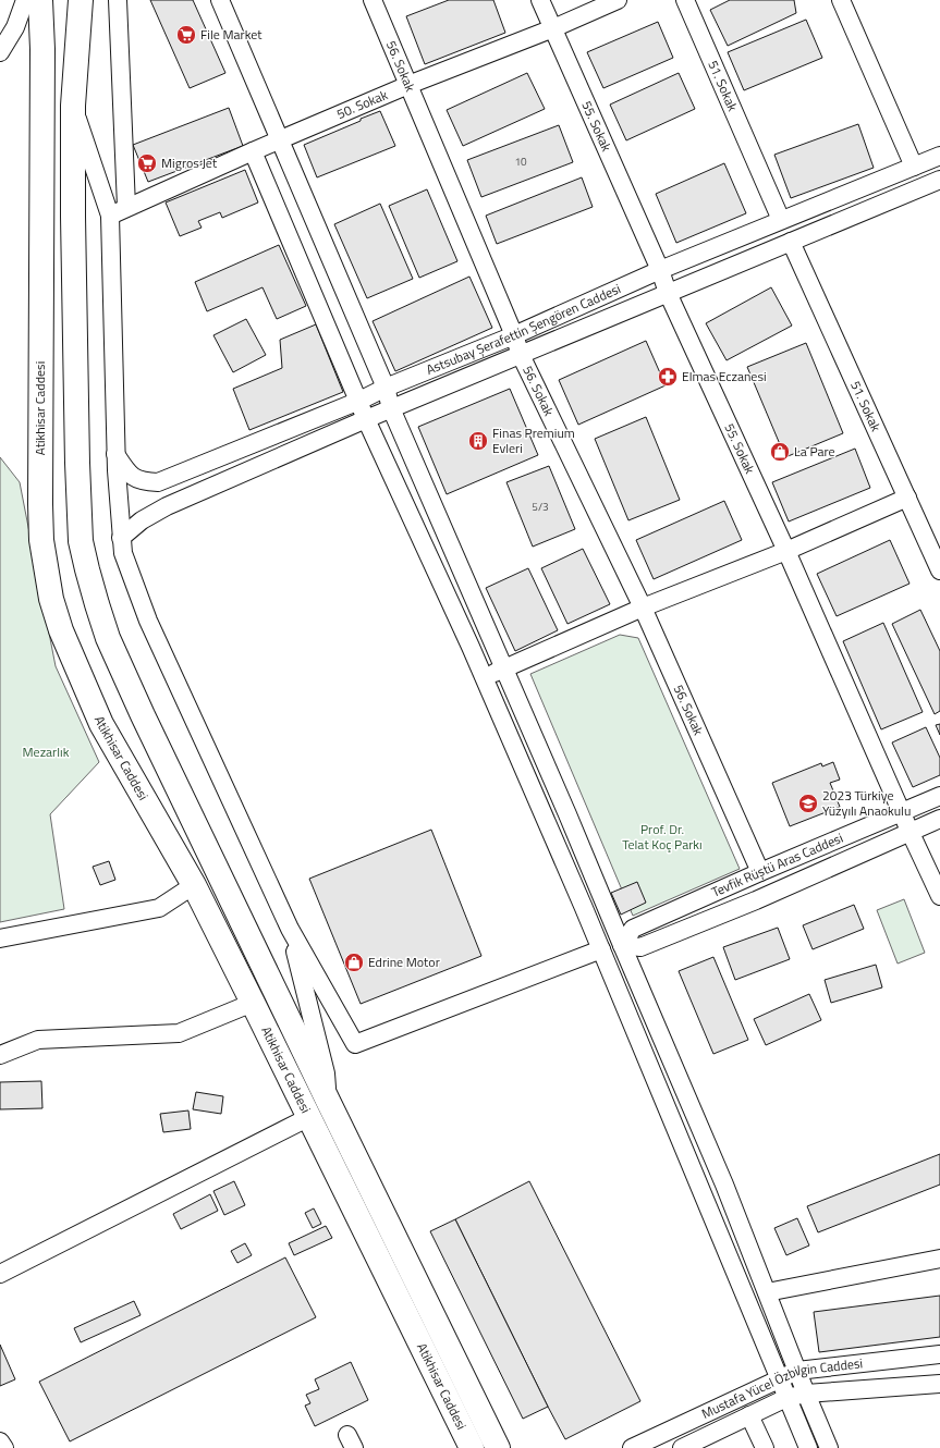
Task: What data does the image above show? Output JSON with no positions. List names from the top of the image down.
{
  "streets": {
    "highway": ["Atikhisar Caddesi"],
    "street": [
      "56. Sokak",
      "51. Sokak",
      "50. Sokak",
      "55. Sokak",
      "Astsubay Şerafettin Şengören Caddesi",
      "Tevfik Rüştü Aras Caddesi",
      "Mustafa Yücel Özbilgin Caddesi"
    ]
  },
  "crossings": [
    ["56. Sokak", "50. Sokak"],
    ["56. Sokak", "Astsubay Şerafettin Şengören Caddesi"],
    ["56. Sokak", "Tevfik Rüştü Aras Caddesi"],
    ["51. Sokak", "Astsubay Şerafettin Şengören Caddesi"],
    ["50. Sokak", "55. Sokak"],
    ["55. Sokak", "Astsubay Şerafettin Şengören Caddesi"],
    ["55. Sokak", "Tevfik Rüştü Aras Caddesi"]
  ],
  "parks": ["Mezarlık", "Prof. Dr. Telat Koç Parkı"],
  "places": {
    "supermarket": ["File Market", "Migros Jet"],
    "pharmacy": ["Elmas Eczanesi"],
    "building": ["Finas Premium Evleri"],
    "shop": ["La Pare", "Edrine Motor"],
    "school or university": ["2023 Türkiye Yüzyılı Anaokulu"]
  },
  "house_numbers": ["10", "5/3"]
}
